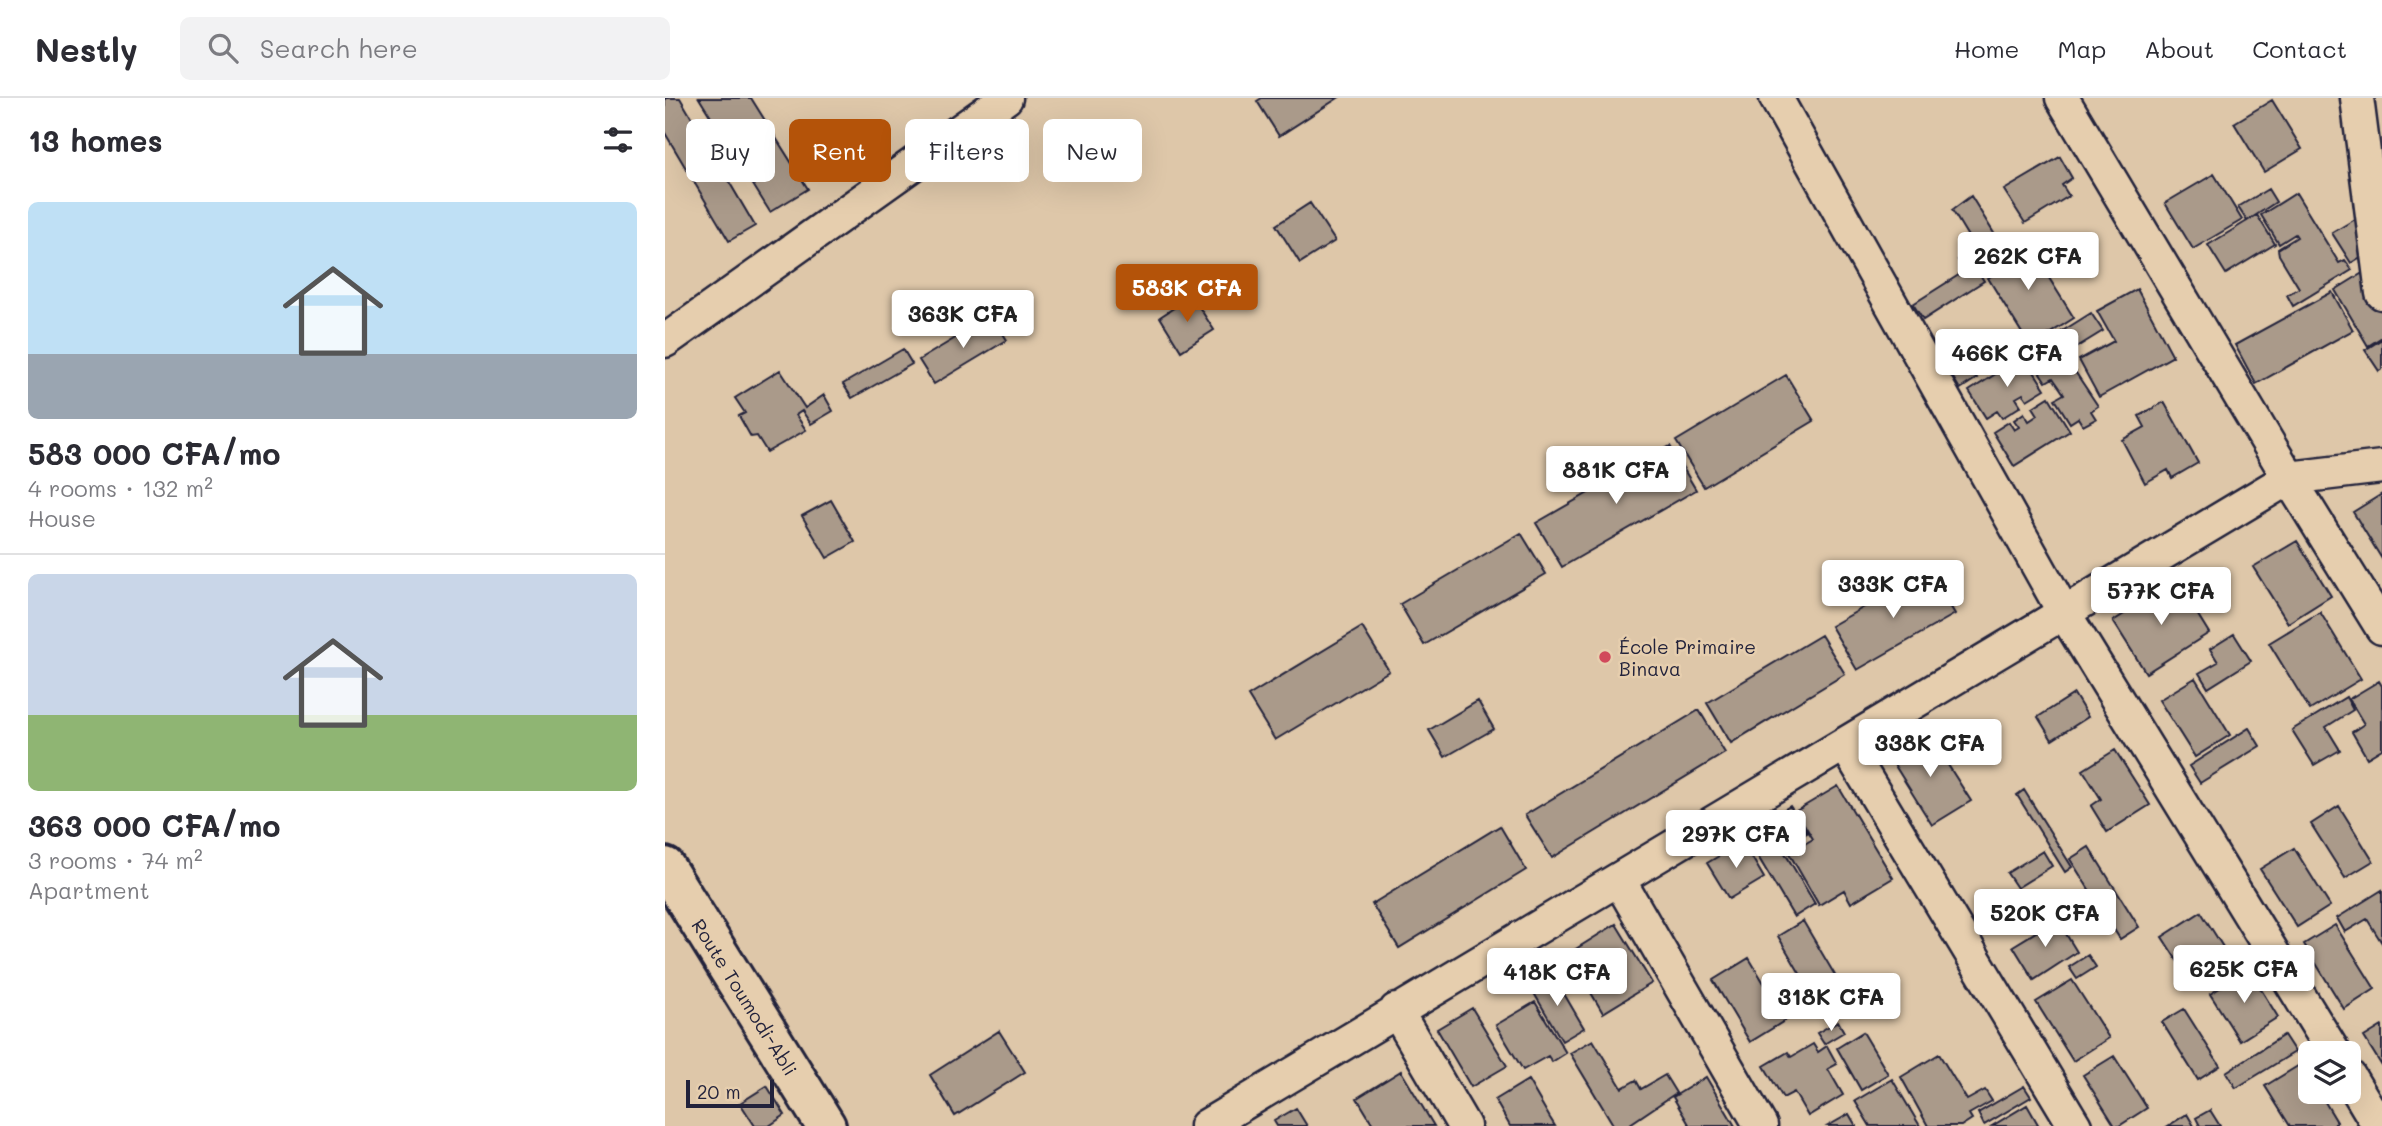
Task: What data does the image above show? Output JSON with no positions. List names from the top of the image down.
{
  "streets": {
    "street": ["Route Toumodi-Abli"]
  },
  "places": ["École Primaire Binava"],
  "scale_bar": "20 m",
  "page": {
    "header": "Nestly",
    "search": "Search here",
    "nav": [
      "Home",
      "Map",
      "About",
      "Contact"
    ],
    "heading": "13 homes",
    "chip": [
      "Buy",
      "Rent",
      "Filters",
      "New"
    ],
    "list": [
      {
        "name": "583 000 CFA/mo",
        "note": "4 rooms · 132 m² · House"
      },
      {
        "name": "363 000 CFA/mo",
        "note": "3 rooms · 74 m² · Apartment"
      }
    ],
    "price": [
      "262K CFA",
      "583K CFA",
      "363K CFA",
      "466K CFA",
      "881K CFA",
      "333K CFA",
      "577K CFA",
      "338K CFA",
      "297K CFA",
      "520K CFA",
      "625K CFA",
      "418K CFA",
      "318K CFA"
    ],
    "scale": "20 m"
  }
}
